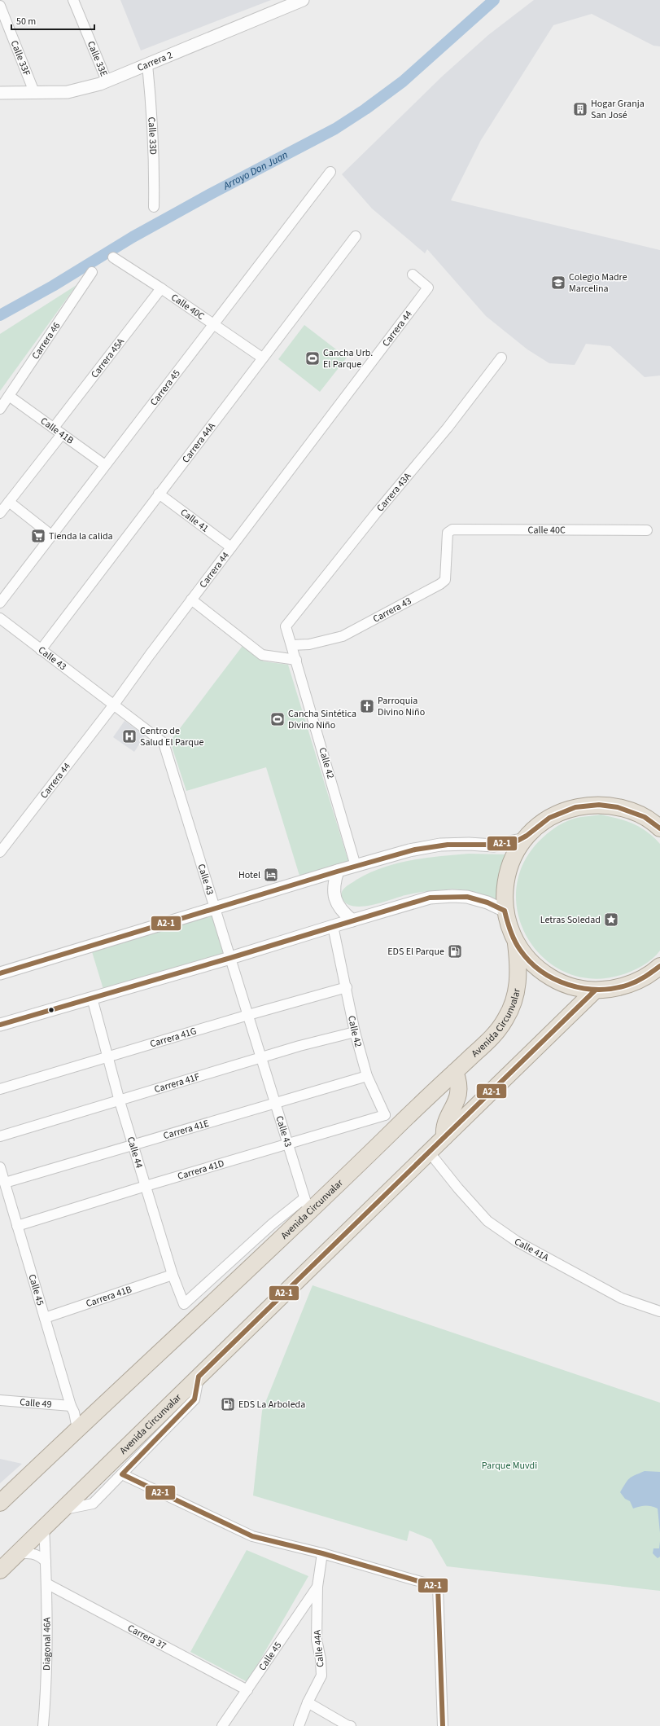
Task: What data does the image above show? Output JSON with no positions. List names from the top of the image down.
{
  "streets": {
    "highway": ["Avenida Circunvalar"],
    "street": [
      "Calle 33F",
      "Calle 33E",
      "Carrera 2",
      "Calle 33D",
      "Calle 40C",
      "Carrera 44",
      "Carrera 46",
      "Carrera 45A",
      "Carrera 45",
      "Calle 41B",
      "Carrera 44A",
      "Carrera 43A",
      "Calle 41",
      "Carrera 43",
      "Calle 43",
      "Calle 42",
      "Carrera 41G",
      "Carrera 41F",
      "Carrera 41E",
      "Calle 44",
      "Carrera 41D",
      "Calle 41A",
      "Calle 45",
      "Carrera 41B",
      "Calle 49",
      "Carrera 37",
      "Diagonal 46A",
      "Calle 44A"
    ]
  },
  "crossings": [
    ["Calle 33F", "Carrera 2"],
    ["Calle 33E", "Carrera 2"],
    ["Carrera 2", "Calle 33D"],
    ["Calle 40C", "Carrera 45A"],
    ["Calle 40C", "Carrera 45"],
    ["Calle 40C", "Carrera 44A"],
    ["Calle 40C", "Carrera 43"],
    ["Carrera 44", "Calle 41"],
    ["Carrera 44", "Calle 43"],
    ["Carrera 46", "Calle 41B"],
    ["Carrera 45A", "Calle 41B"],
    ["Carrera 45", "Calle 41B"],
    ["Carrera 44A", "Calle 41"],
    ["Carrera 44A", "Calle 43"],
    ["Carrera 43A", "Calle 42"],
    ["Carrera 43", "Calle 42"],
    ["Calle 43", "Avenida Circunvalar"],
    ["Calle 43", "Carrera 41G"],
    ["Calle 43", "Carrera 41F"],
    ["Calle 43", "Carrera 41E"],
    ["Calle 43", "Calle 44"],
    ["Calle 43", "Carrera 41D"],
    ["Calle 42", "Carrera 41G"],
    ["Calle 42", "Carrera 41F"],
    ["Calle 42", "Carrera 41E"],
    ["Calle 42", "Carrera 41D"],
    ["Avenida Circunvalar", "Calle 44"],
    ["Avenida Circunvalar", "Calle 41A"],
    ["Avenida Circunvalar", "Calle 45"],
    ["Avenida Circunvalar", "Diagonal 46A"],
    ["Carrera 41G", "Calle 44"],
    ["Carrera 41F", "Calle 44"],
    ["Carrera 41E", "Calle 44"],
    ["Carrera 41E", "Calle 45"],
    ["Calle 44", "Carrera 41D"],
    ["Calle 44", "Carrera 41B"],
    ["Carrera 41D", "Calle 45"],
    ["Calle 45", "Carrera 41B"],
    ["Calle 45", "Calle 49"],
    ["Calle 45", "Carrera 37"],
    ["Calle 45", "Calle 44A"],
    ["Carrera 37", "Diagonal 46A"]
  ],
  "water": ["Arroyo Don Juan"],
  "parks": ["Parque Muvdi"],
  "places": {
    "building": ["Hogar Granja San José"],
    "school or university": ["Colegio Madre Marcelina"],
    "sports": ["Cancha Urb. El Parque", "Cancha Sintética Divino Niño"],
    "supermarket": ["Tienda la calida"],
    "church": ["Parroquia Divino Niño"],
    "hospital": ["Centro de Salud El Parque"],
    "hotel": ["Hotel"],
    "place": ["Letras Soledad"],
    "fuel station": ["EDS El Parque", "EDS La Arboleda"]
  },
  "lines": ["transit line A2-1"],
  "scale_bar": "50 m"
}
